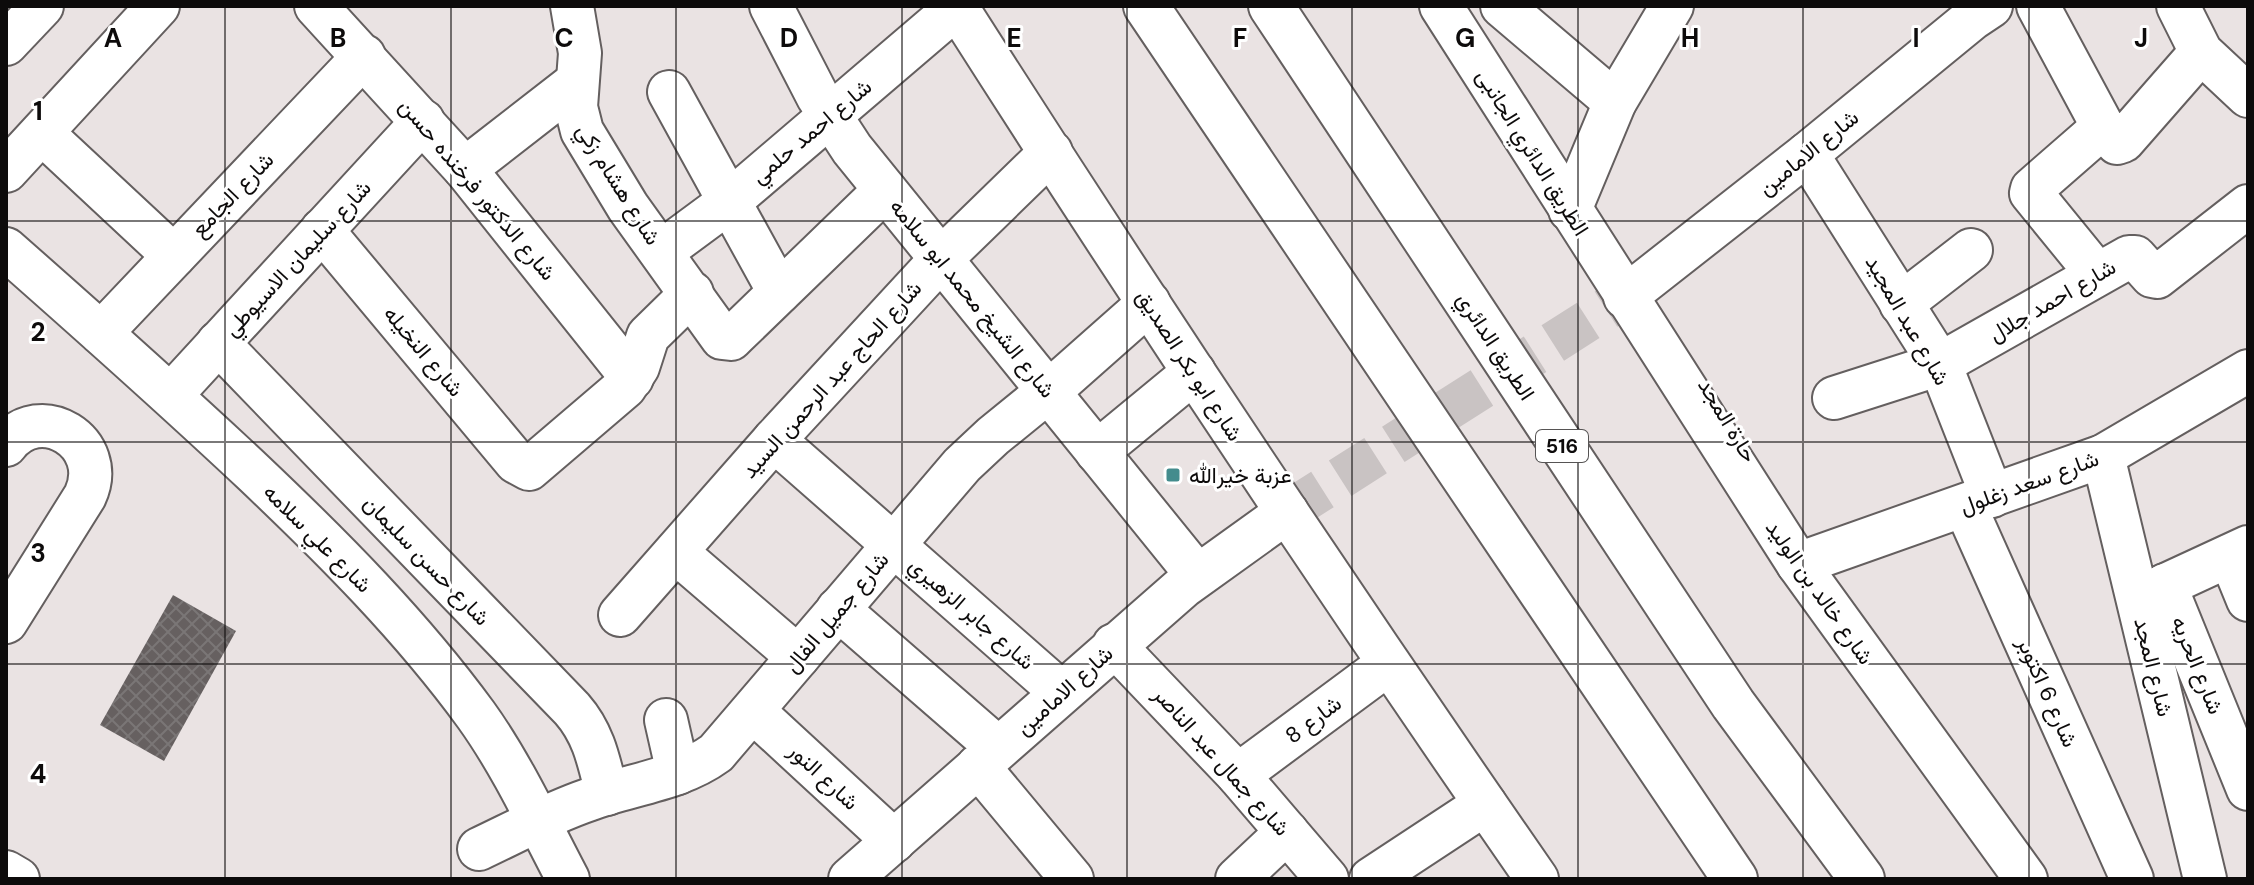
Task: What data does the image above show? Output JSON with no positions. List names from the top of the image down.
{
  "streets": {
    "highway": ["الطريق الدائري", "516"],
    "street": [
      "شارع احمد حلمي",
      "الطريق الدائري الجانبى",
      "شارع الامامين",
      "شارع هشام زكي",
      "شارع الدكتور فرخنده حسن",
      "شارع الجامع",
      "شارع سليمان الاسيوطي",
      "شارع الشيخ محمد ابو سلامه",
      "شارع احمد جلال",
      "شارع عبد المجيد",
      "شارع النخيله",
      "شارع ابو بكر الصديق",
      "شارع الحاج عبد الرحمن السيد",
      "شارع سعد زغلول",
      "شارع علي سلامه",
      "شارع حسن سليمان",
      "شارع خالد بن الوليد",
      "شارع جميل الفال",
      "شارع جابر الزهيري",
      "شارع الحريه",
      "شارع المجد",
      "شارع 6 اكتوبر",
      "شارع 8",
      "شارع جمال عبد الناصر",
      "شارع النور"
    ]
  },
  "crossings": [
    ["شارع احمد حلمي", "شارع هشام زكي"],
    ["شارع احمد حلمي", "شارع الشيخ محمد ابو سلامه"],
    ["شارع احمد حلمي", "شارع ابو بكر الصديق"],
    ["الطريق الدائري الجانبى", "شارع الامامين"],
    ["الطريق الدائري الجانبى", "شارع خالد بن الوليد"],
    ["شارع الامامين", "شارع الشيخ محمد ابو سلامه"],
    ["شارع الامامين", "شارع عبد المجيد"],
    ["شارع الامامين", "شارع ابو بكر الصديق"],
    ["شارع الامامين", "شارع خالد بن الوليد"],
    ["شارع الامامين", "شارع جابر الزهيري"],
    ["شارع الامامين", "شارع جمال عبد الناصر"],
    ["شارع الامامين", "شارع النور"],
    ["شارع الدكتور فرخنده حسن", "شارع الجامع"],
    ["شارع الدكتور فرخنده حسن", "شارع سليمان الاسيوطي"],
    ["شارع الدكتور فرخنده حسن", "شارع النخيله"],
    ["شارع الجامع", "شارع علي سلامه"],
    ["شارع سليمان الاسيوطي", "شارع النخيله"],
    ["شارع سليمان الاسيوطي", "شارع علي سلامه"],
    ["شارع سليمان الاسيوطي", "شارع حسن سليمان"],
    ["شارع الشيخ محمد ابو سلامه", "شارع الحاج عبد الرحمن السيد"],
    ["شارع الشيخ محمد ابو سلامه", "شارع جميل الفال"],
    ["شارع احمد جلال", "شارع عبد المجيد"],
    ["شارع عبد المجيد", "شارع سعد زغلول"],
    ["شارع عبد المجيد", "شارع 6 اكتوبر"],
    ["شارع ابو بكر الصديق", "شارع الحاج عبد الرحمن السيد"],
    ["شارع ابو بكر الصديق", "شارع جميل الفال"],
    ["شارع ابو بكر الصديق", "شارع 8"],
    ["شارع الحاج عبد الرحمن السيد", "شارع جابر الزهيري"],
    ["شارع سعد زغلول", "شارع خالد بن الوليد"],
    ["شارع سعد زغلول", "شارع المجد"],
    ["شارع سعد زغلول", "شارع 6 اكتوبر"],
    ["شارع علي سلامه", "شارع جميل الفال"],
    ["شارع حسن سليمان", "شارع جميل الفال"],
    ["شارع جميل الفال", "شارع جابر الزهيري"],
    ["شارع جميل الفال", "شارع النور"],
    ["شارع الحريه", "شارع المجد"],
    ["شارع 8", "شارع جمال عبد الناصر"]
  ],
  "places": {
    "transit": ["عزبة خيرالله"]
  },
  "grid": {
    "columns": [
      "A",
      "B",
      "C",
      "D",
      "E",
      "F",
      "G",
      "H",
      "I",
      "J"
    ],
    "rows": [
      "1",
      "2",
      "3",
      "4"
    ]
  }
}
